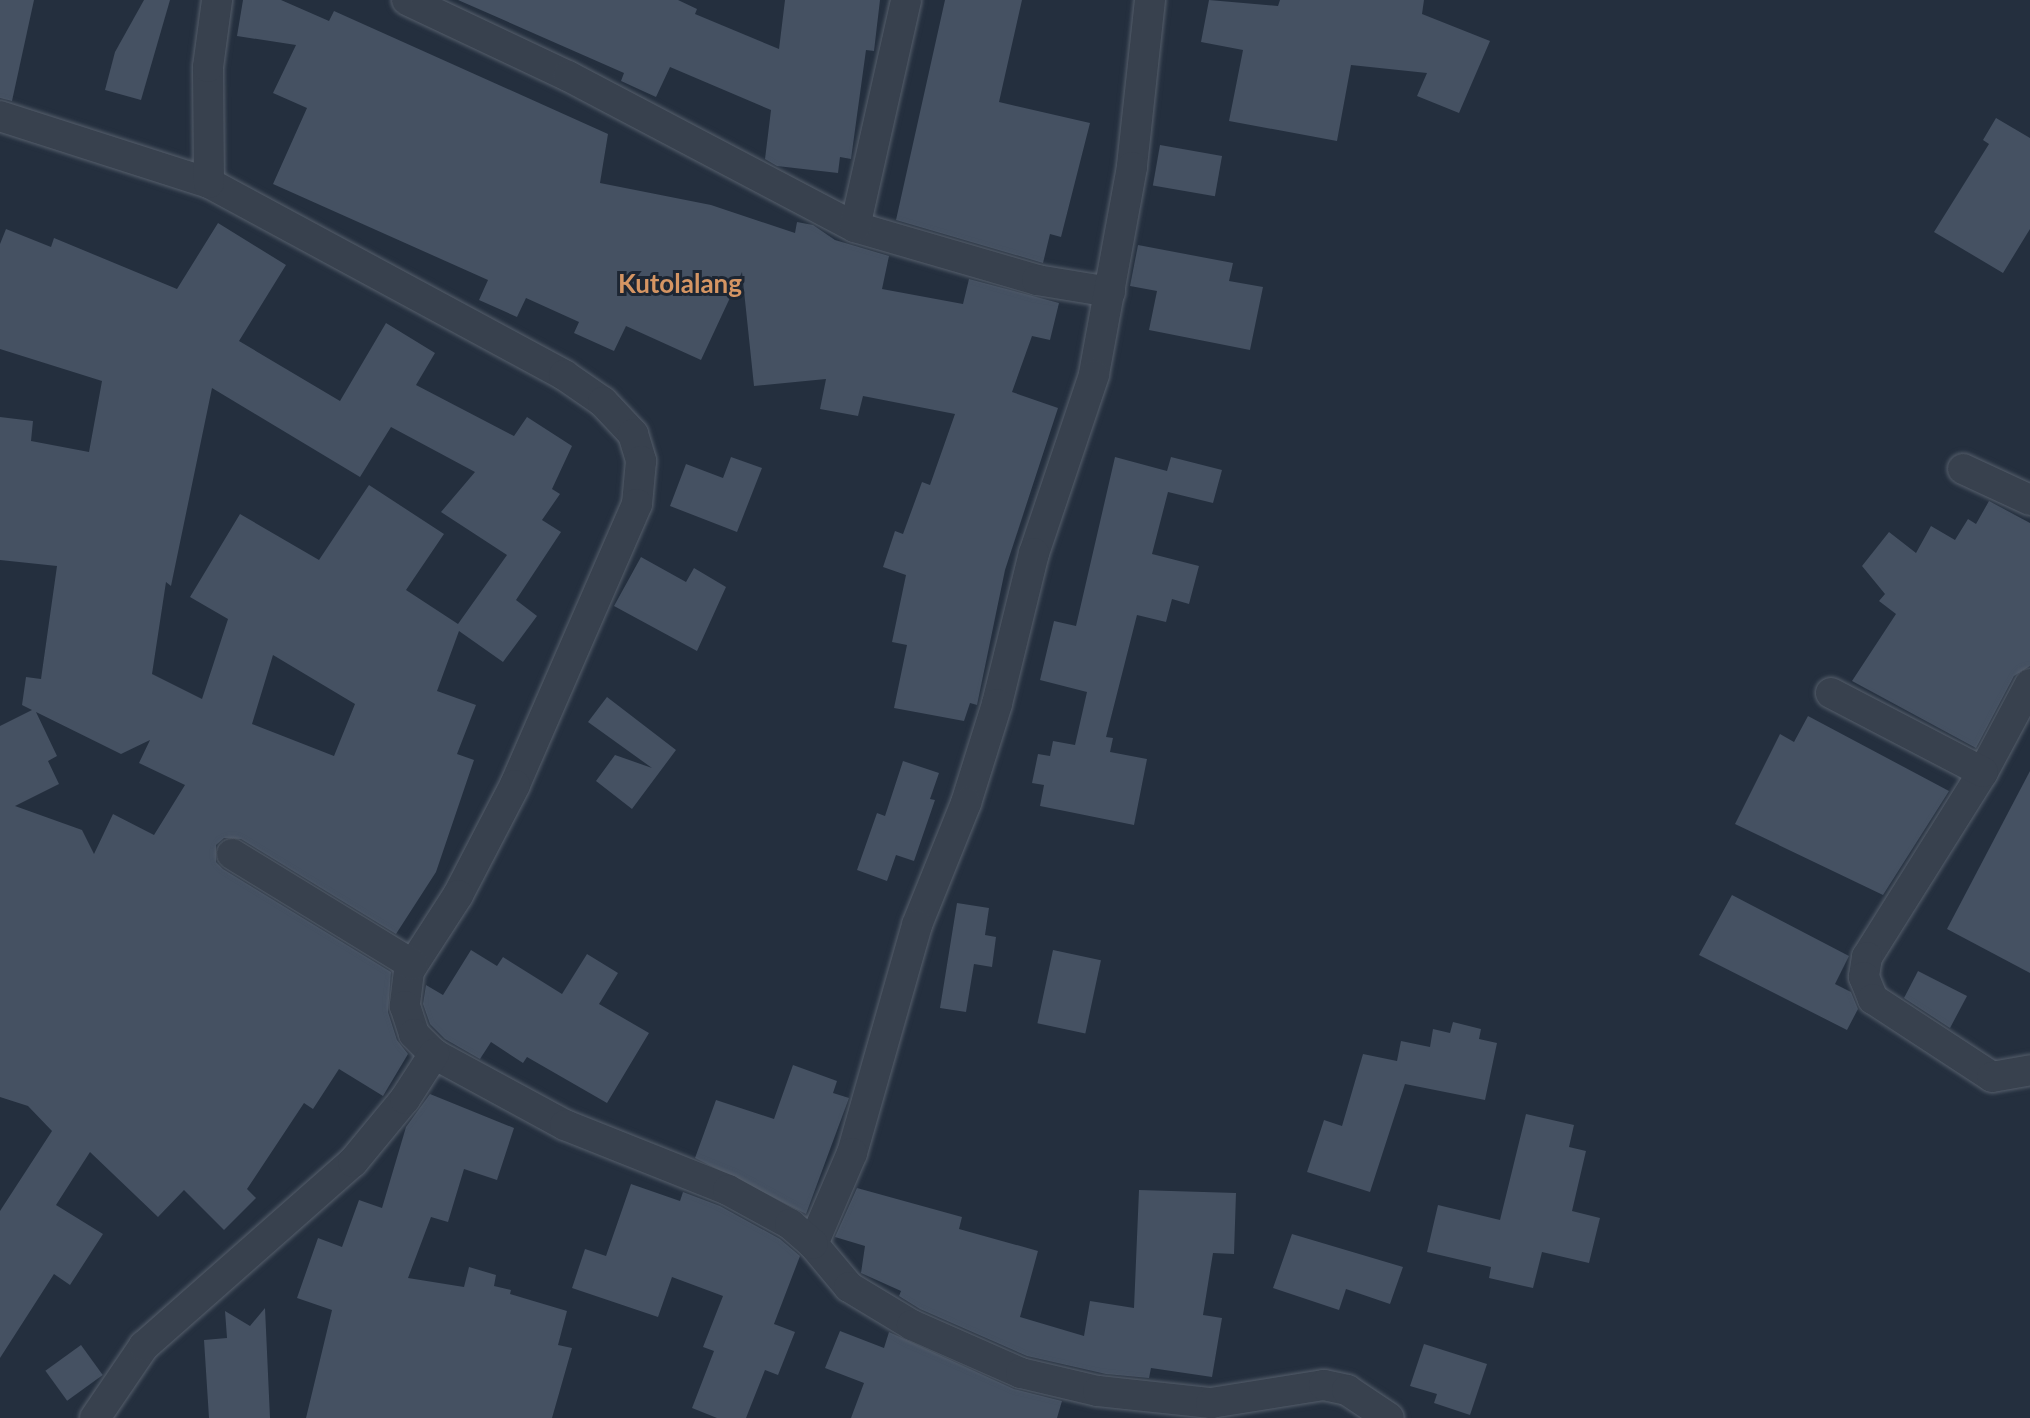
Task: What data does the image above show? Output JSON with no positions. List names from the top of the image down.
{
  "districts": ["Kutolalang"]
}
